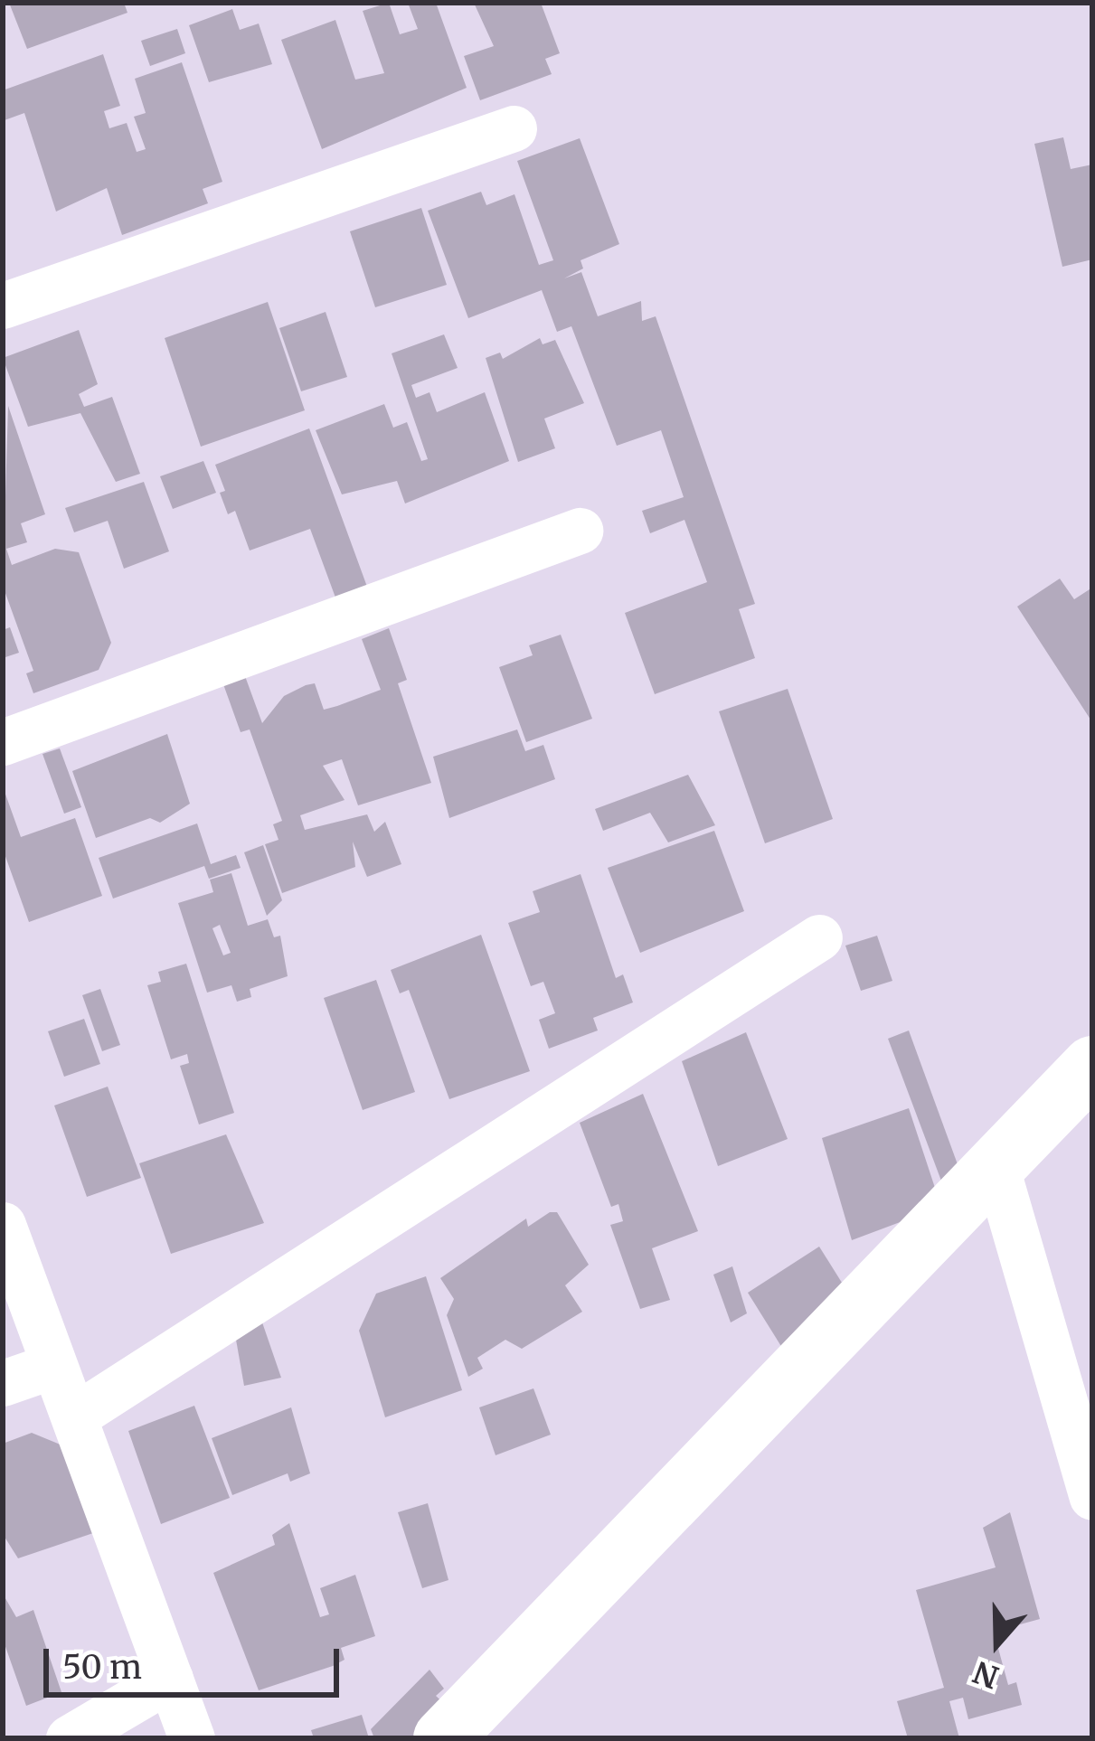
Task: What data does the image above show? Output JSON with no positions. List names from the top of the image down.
{
  "scale_bar": "50 m",
  "north": "bottom"
}
